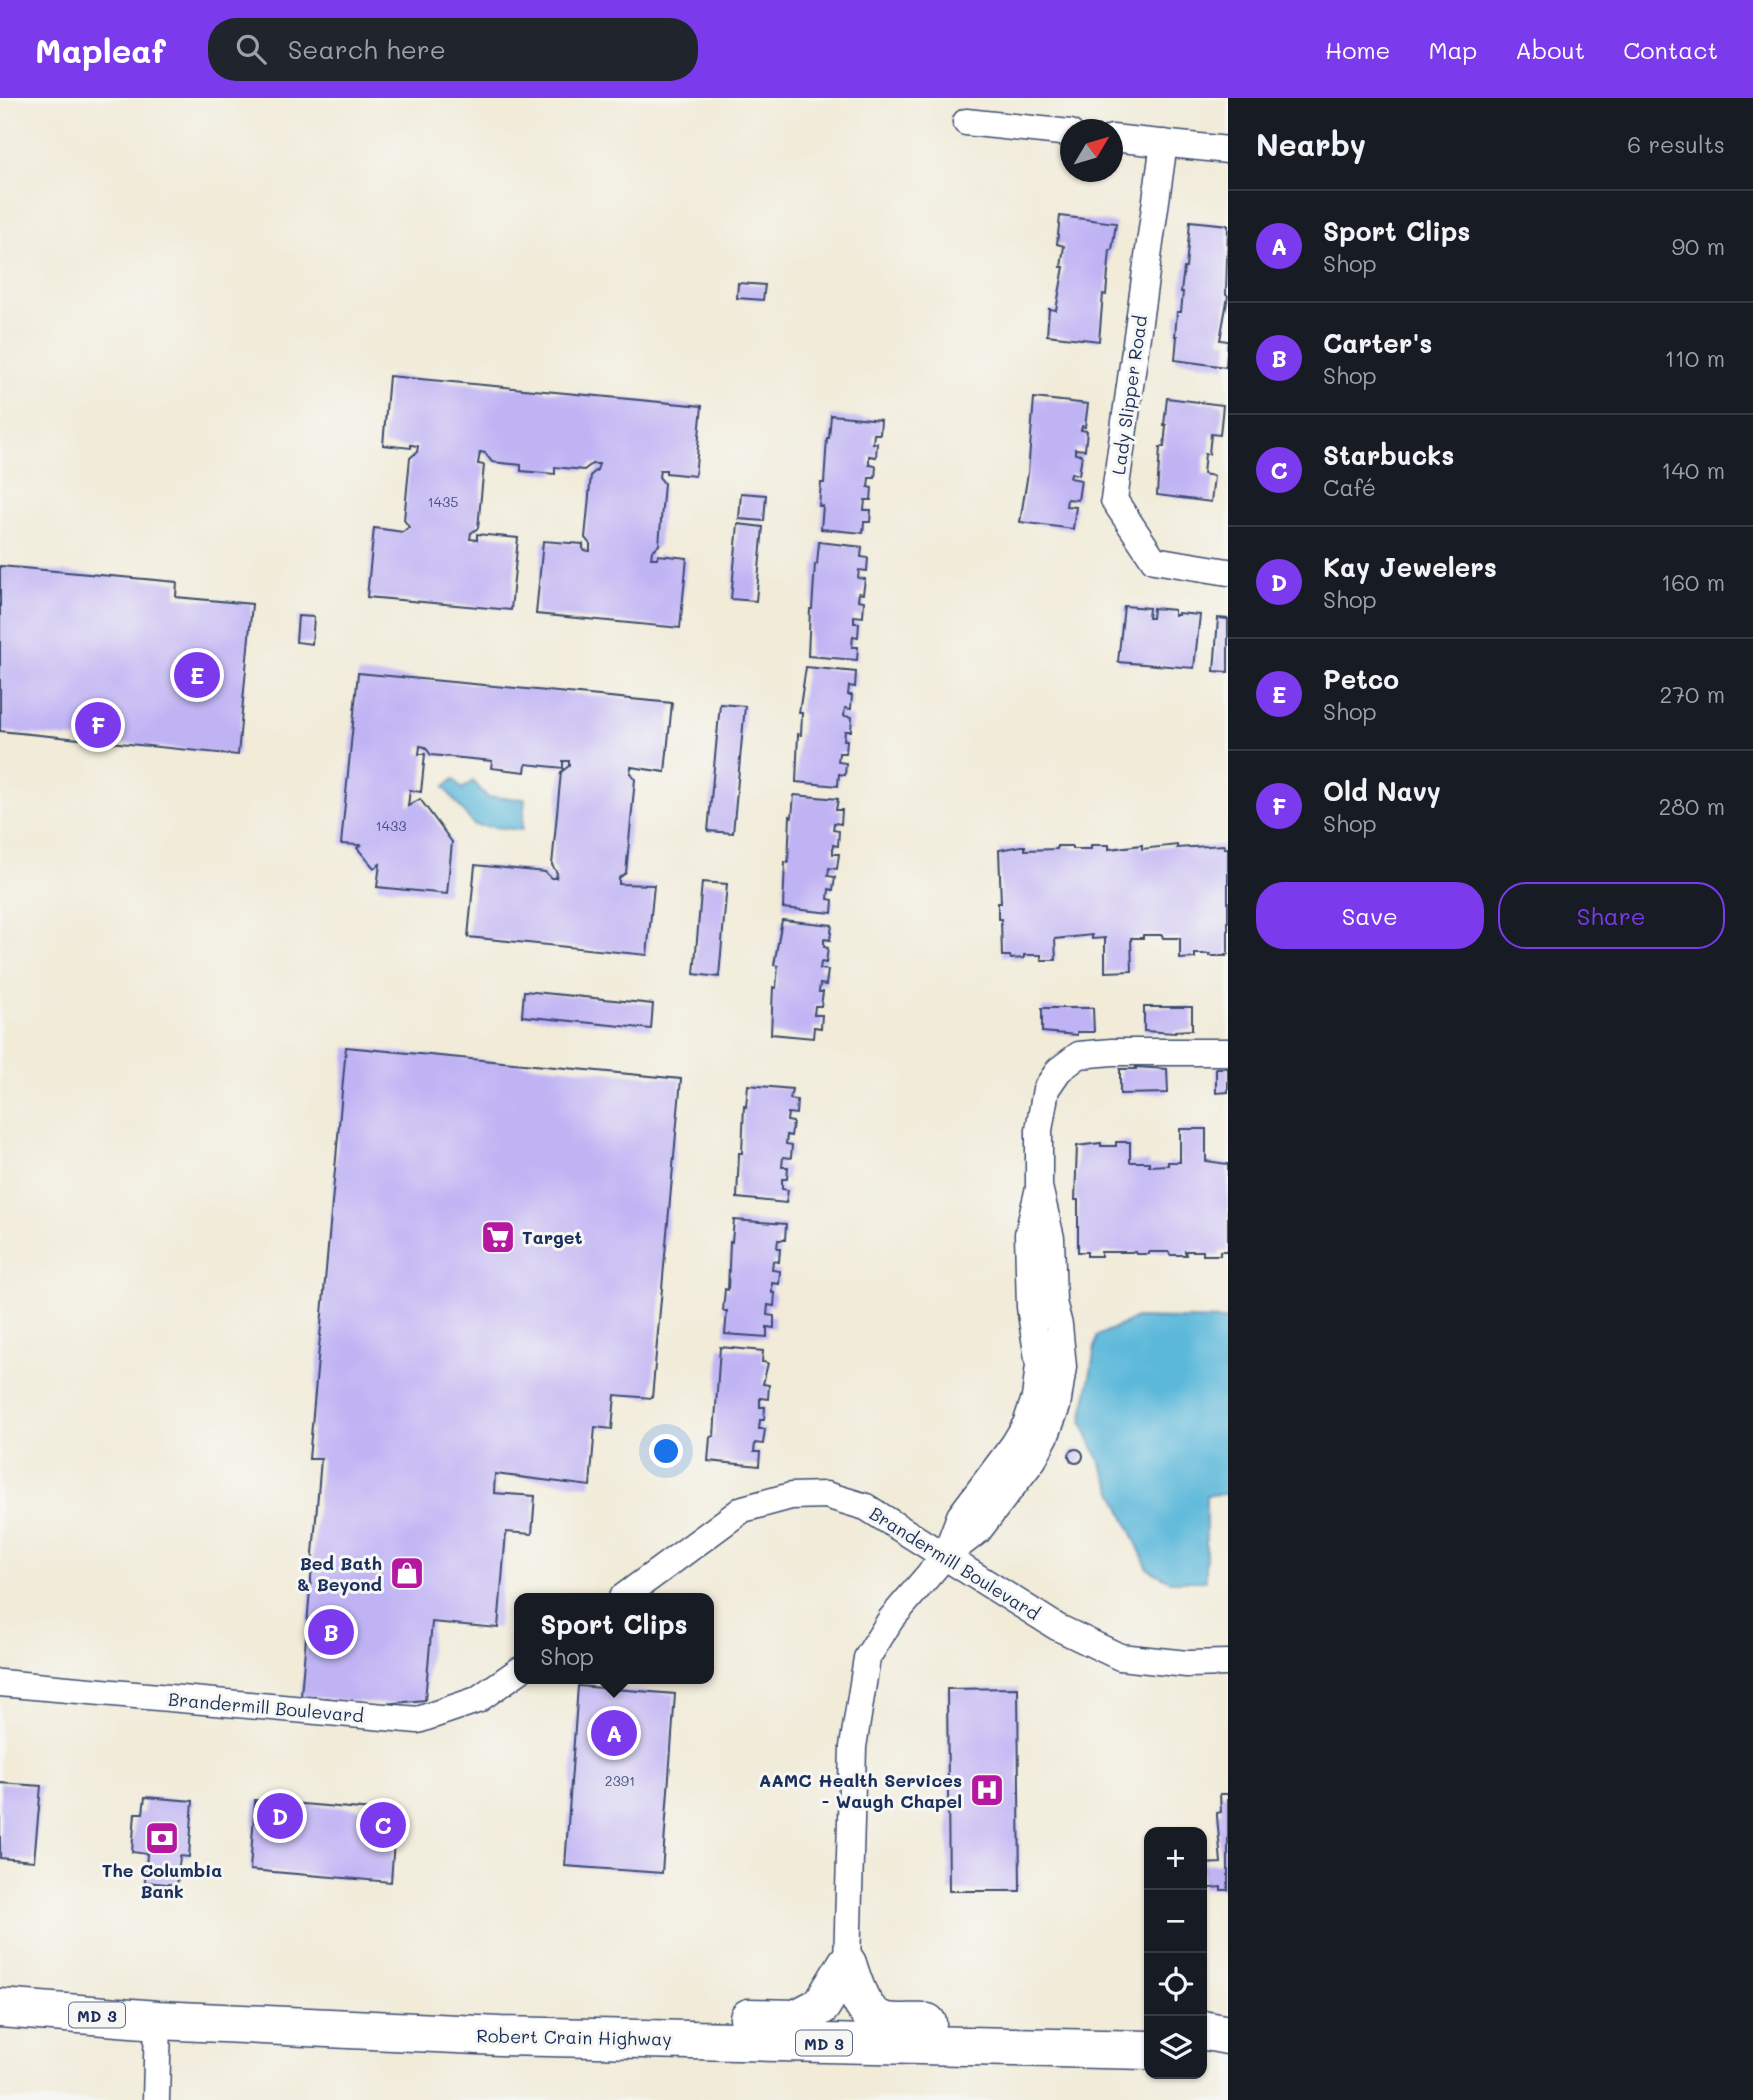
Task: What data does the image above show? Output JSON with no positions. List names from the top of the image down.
{
  "streets": {
    "highway": ["MD 3", "Robert Crain Highway"],
    "street": ["Lady Slipper Road", "Brandermill Boulevard"]
  },
  "places": {
    "supermarket": ["Target"],
    "shop": ["Bed Bath & Beyond"],
    "hospital": ["AAMC Health Services - Waugh Chapel"],
    "bank": ["The Columbia Bank"]
  },
  "house_numbers": ["1435", "1433", "2391"],
  "north": "top right",
  "page": {
    "header": "Mapleaf",
    "search": "Search here",
    "nav": [
      "Home",
      "Map",
      "About",
      "Contact"
    ],
    "heading": ["Nearby", "6 results"],
    "list": [
      {
        "mark": "A",
        "name": "Sport Clips",
        "note": "Shop",
        "value": "90 m"
      },
      {
        "mark": "B",
        "name": "Carter's",
        "note": "Shop",
        "value": "110 m"
      },
      {
        "mark": "C",
        "name": "Starbucks",
        "note": "Café",
        "value": "140 m"
      },
      {
        "mark": "D",
        "name": "Kay Jewelers",
        "note": "Shop",
        "value": "160 m"
      },
      {
        "mark": "E",
        "name": "Petco",
        "note": "Shop",
        "value": "270 m"
      },
      {
        "mark": "F",
        "name": "Old Navy",
        "note": "Shop",
        "value": "280 m"
      }
    ],
    "pins": [
      "E",
      "F",
      "B",
      "A",
      "D",
      "C"
    ],
    "buttons": ["Save", "Share"],
    "popup": ["Sport Clips", "Shop"],
    "map_buttons": ["+", "−"]
  }
}
